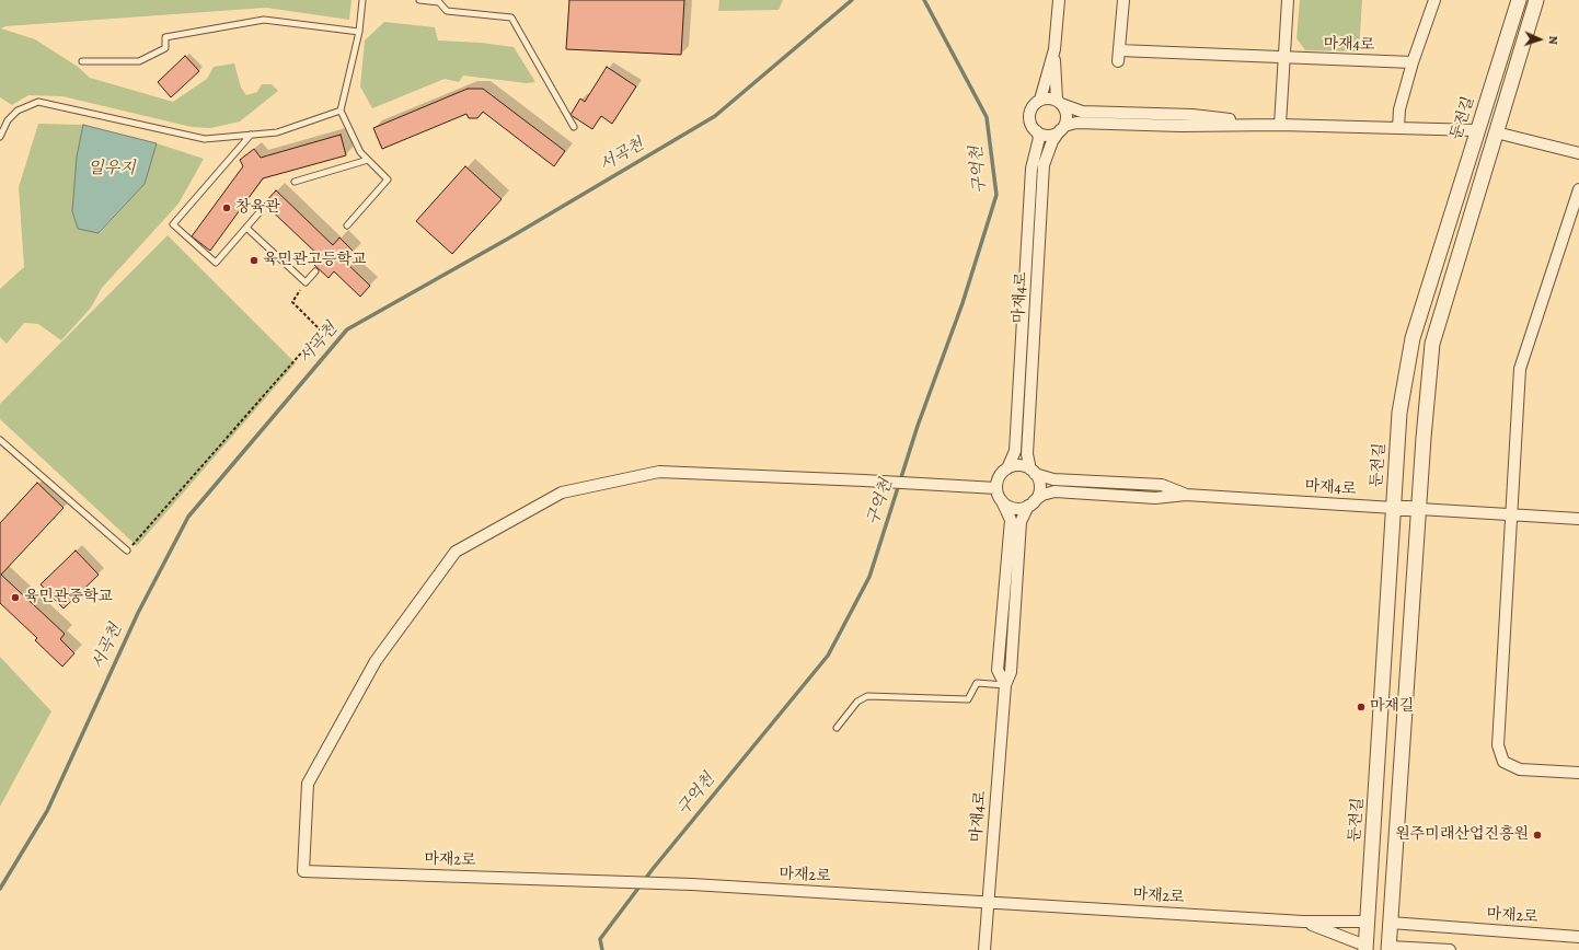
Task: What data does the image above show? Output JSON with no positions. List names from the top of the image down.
{
  "streets": {
    "street": ["마재4로", "둔전길", "마재2로"]
  },
  "crossings": [
    ["마재4로", "둔전길"],
    ["마재4로", "마재2로"]
  ],
  "water": ["서곡천", "일우지", "구억천"],
  "places": [
    "창육관",
    "육민관고등학교",
    "육민관중학교",
    "마재길",
    "원주미래산업진흥원"
  ],
  "north": "right"
}
